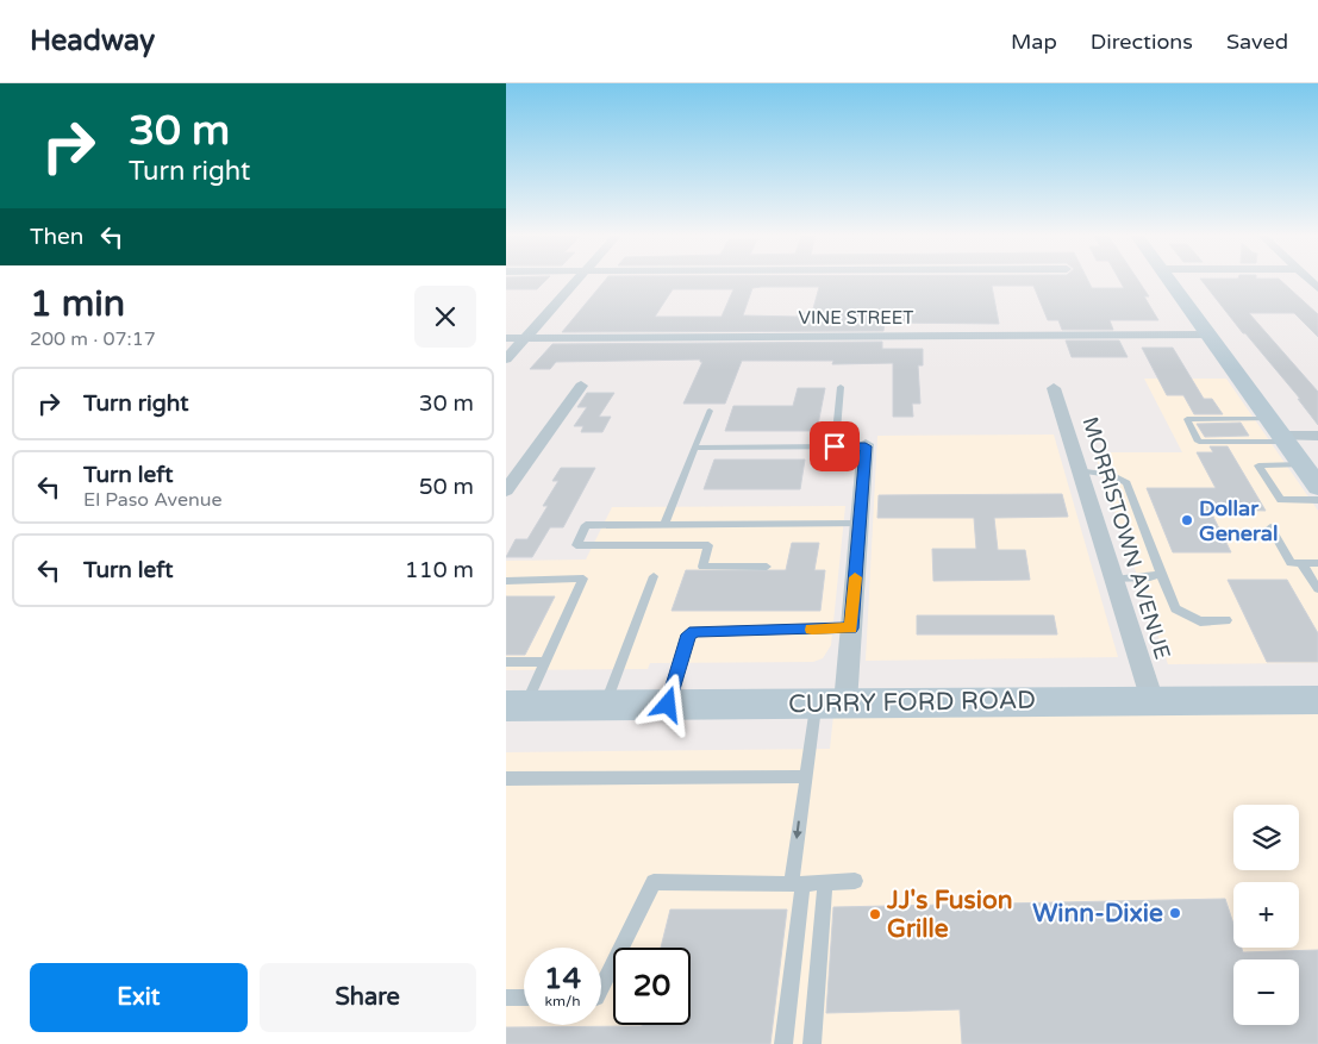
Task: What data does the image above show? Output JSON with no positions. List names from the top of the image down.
{
  "streets": {
    "street": ["VINE STREET", "MORRISTOWN AVENUE", "CURRY FORD ROAD"]
  },
  "crossings": [
    ["MORRISTOWN AVENUE", "CURRY FORD ROAD"]
  ],
  "places": ["Dollar General", "Winn-Dixie", "JJ's Fusion Grille"],
  "page": {
    "header": "Headway",
    "nav": ["Map", "Directions", "Saved"],
    "turn": ["30 m", "Turn right"],
    "then": "Then",
    "heading": ["1 min", "200 m · 07:17"],
    "list": [
      {
        "name": "Turn right",
        "value": "30 m"
      },
      {
        "name": "Turn left",
        "note": "El Paso Avenue",
        "value": "50 m"
      },
      {
        "name": "Turn left",
        "value": "110 m"
      }
    ],
    "map_buttons": ["+", "−"],
    "speed": "14 km/h",
    "limit": "20",
    "buttons": ["Exit", "Share"]
  }
}
